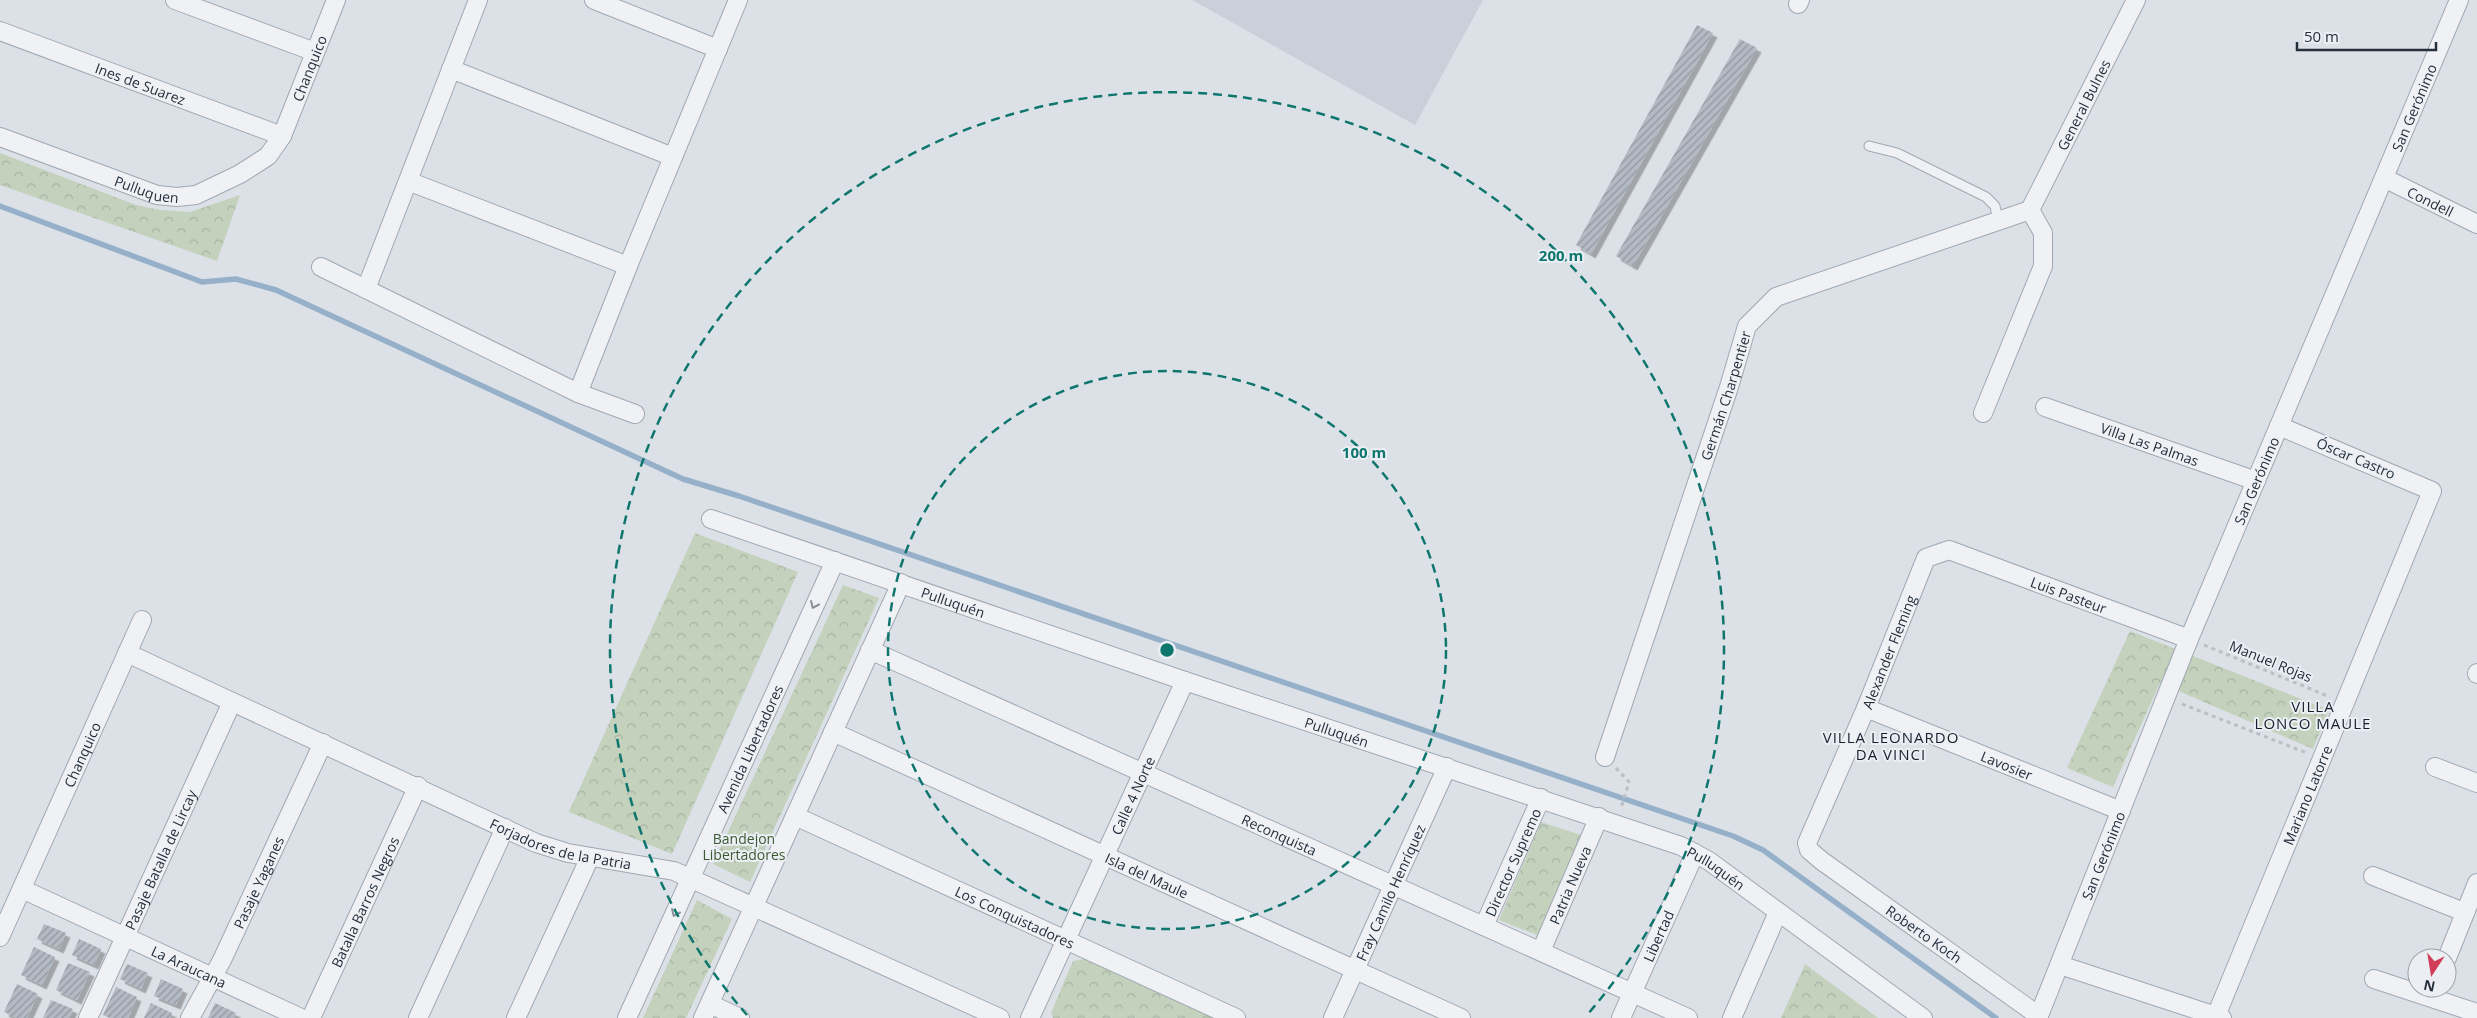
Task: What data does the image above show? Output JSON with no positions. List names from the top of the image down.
{
  "streets": {
    "street": [
      "Chanquico",
      "Ines de Suarez",
      "General Bulnes",
      "San Gerónimo",
      "Pulluquen",
      "Condell",
      "Germán Charpentier",
      "Villa Las Palmas",
      "Óscar Castro",
      "Luis Pasteur",
      "Pulluquén",
      "Alexander Fleming",
      "Avenida Libertadores",
      "Lavosier",
      "Calle 4 Norte",
      "Mariano Latorre",
      "Reconquista",
      "Forjadores de la Patria",
      "Pasaje Batalla de Lircay",
      "Director Supremo",
      "Isla del Maule",
      "Pasaje Yaganes",
      "Patria Nueva",
      "Fray Camilo Henríquez",
      "Batalla Barros Negros",
      "Los Conquistadores",
      "Roberto Koch",
      "Libertad",
      "La Araucana"
    ],
    "path": ["Manuel Rojas"]
  },
  "crossings": [
    ["Chanquico", "Ines de Suarez"],
    ["Chanquico", "Pulluquen"],
    ["Chanquico", "Forjadores de la Patria"],
    ["Chanquico", "La Araucana"],
    ["Ines de Suarez", "Pulluquen"],
    ["General Bulnes", "Germán Charpentier"],
    ["San Gerónimo", "Condell"],
    ["San Gerónimo", "Villa Las Palmas"],
    ["San Gerónimo", "Óscar Castro"],
    ["San Gerónimo", "Luis Pasteur"],
    ["San Gerónimo", "Manuel Rojas"],
    ["San Gerónimo", "Lavosier"],
    ["San Gerónimo", "Roberto Koch"],
    ["Óscar Castro", "Mariano Latorre"],
    ["Luis Pasteur", "Alexander Fleming"],
    ["Luis Pasteur", "Manuel Rojas"],
    ["Pulluquén", "Avenida Libertadores"],
    ["Pulluquén", "Calle 4 Norte"],
    ["Pulluquén", "Director Supremo"],
    ["Pulluquén", "Patria Nueva"],
    ["Pulluquén", "Fray Camilo Henríquez"],
    ["Pulluquén", "Libertad"],
    ["Alexander Fleming", "Lavosier"],
    ["Alexander Fleming", "Roberto Koch"],
    ["Manuel Rojas", "Mariano Latorre"],
    ["Avenida Libertadores", "Forjadores de la Patria"],
    ["Calle 4 Norte", "Reconquista"],
    ["Calle 4 Norte", "Isla del Maule"],
    ["Calle 4 Norte", "Los Conquistadores"],
    ["Reconquista", "Director Supremo"],
    ["Reconquista", "Patria Nueva"],
    ["Reconquista", "Fray Camilo Henríquez"],
    ["Reconquista", "Libertad"],
    ["Forjadores de la Patria", "Pasaje Batalla de Lircay"],
    ["Forjadores de la Patria", "Pasaje Yaganes"],
    ["Forjadores de la Patria", "Batalla Barros Negros"],
    ["Pasaje Batalla de Lircay", "La Araucana"],
    ["Isla del Maule", "Fray Camilo Henríquez"],
    ["Pasaje Yaganes", "La Araucana"]
  ],
  "districts": ["VILLA LONCO MAULE", "VILLA LEONARDO DA VINCI"],
  "parks": ["Bandejon Libertadores"],
  "scale_bar": "50 m",
  "north": "bottom",
  "rings": ["200 m", "100 m"]
}
